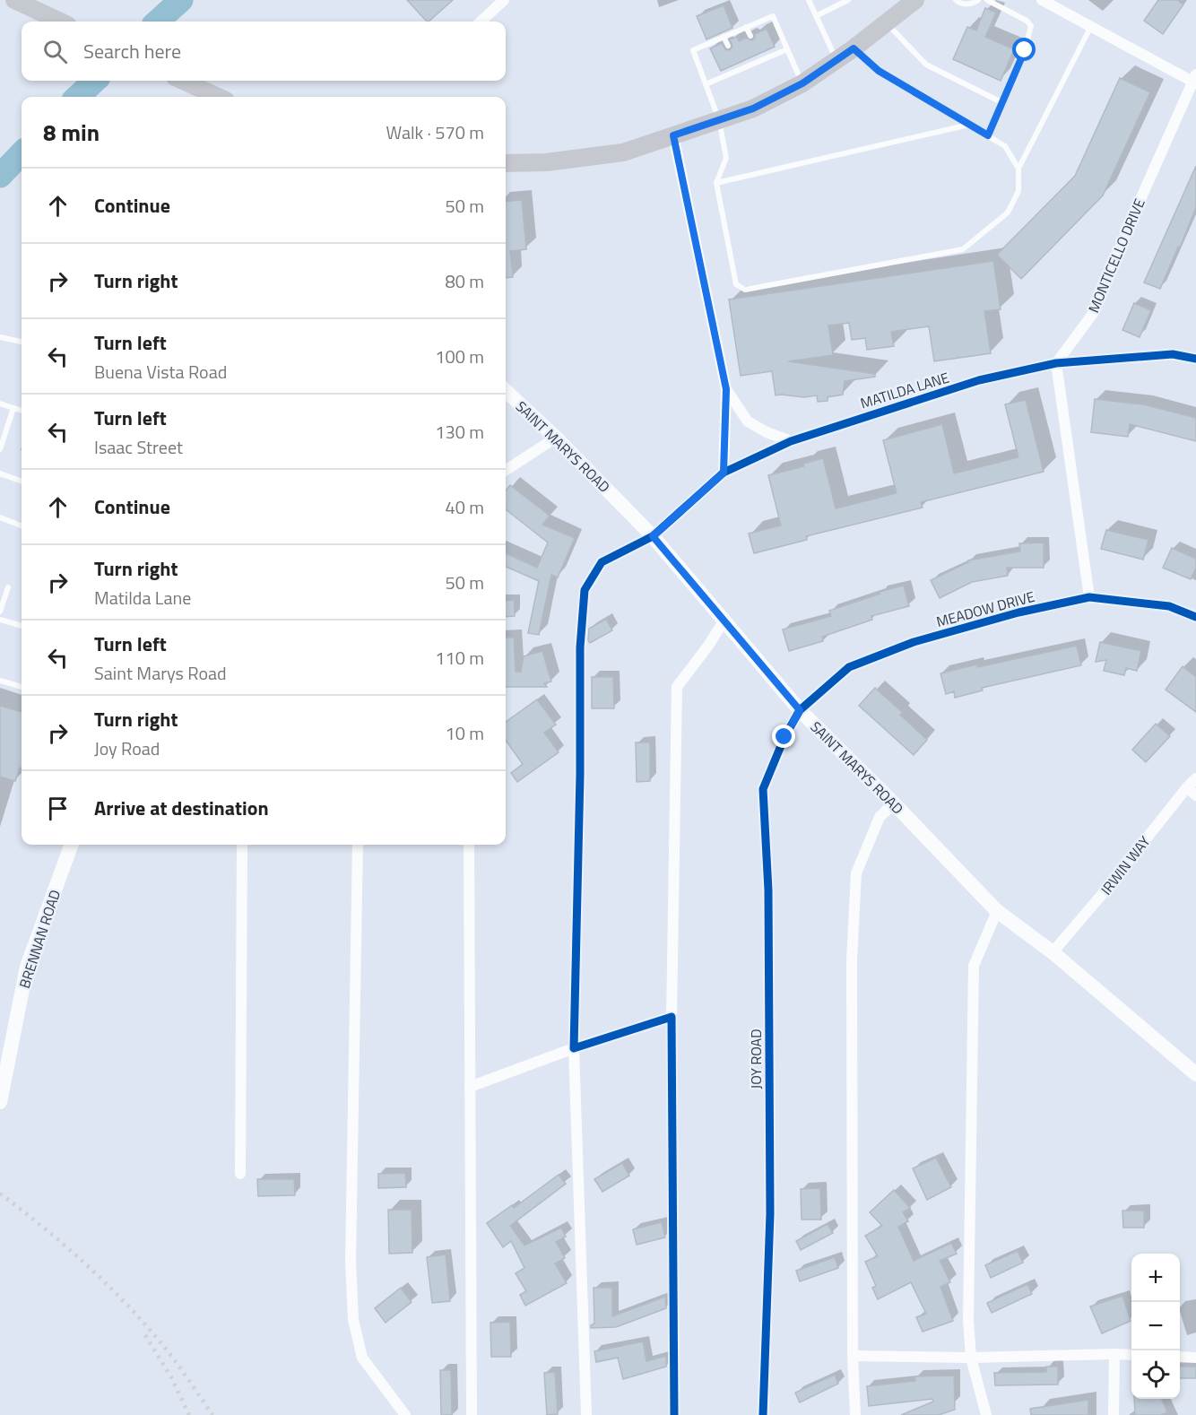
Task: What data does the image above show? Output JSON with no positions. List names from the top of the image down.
{
  "streets": {
    "main road": ["SAINT MARYS ROAD", "BRENNAN ROAD"],
    "street": [
      "MONTICELLO DRIVE",
      "MATILDA LANE",
      "MEADOW DRIVE",
      "IRWIN WAY",
      "JOY ROAD"
    ]
  },
  "crossings": [
    ["MONTICELLO DRIVE", "MATILDA LANE"],
    ["MATILDA LANE", "SAINT MARYS ROAD"],
    ["SAINT MARYS ROAD", "MEADOW DRIVE"],
    ["SAINT MARYS ROAD", "IRWIN WAY"],
    ["SAINT MARYS ROAD", "JOY ROAD"],
    ["MEADOW DRIVE", "JOY ROAD"]
  ],
  "page": {
    "search": "Search here",
    "heading": ["8 min", "Walk · 570 m"],
    "list": [
      ["Continue", "50 m"],
      ["Turn right", "80 m"],
      ["Turn left", "Buena Vista Road", "100 m"],
      ["Turn left", "Isaac Street", "130 m"],
      ["Continue", "40 m"],
      ["Turn right", "Matilda Lane", "50 m"],
      ["Turn left", "Saint Marys Road", "110 m"],
      ["Turn right", "Joy Road", "10 m"],
      "Arrive at destination"
    ],
    "map_buttons": ["+", "−"]
  }
}
